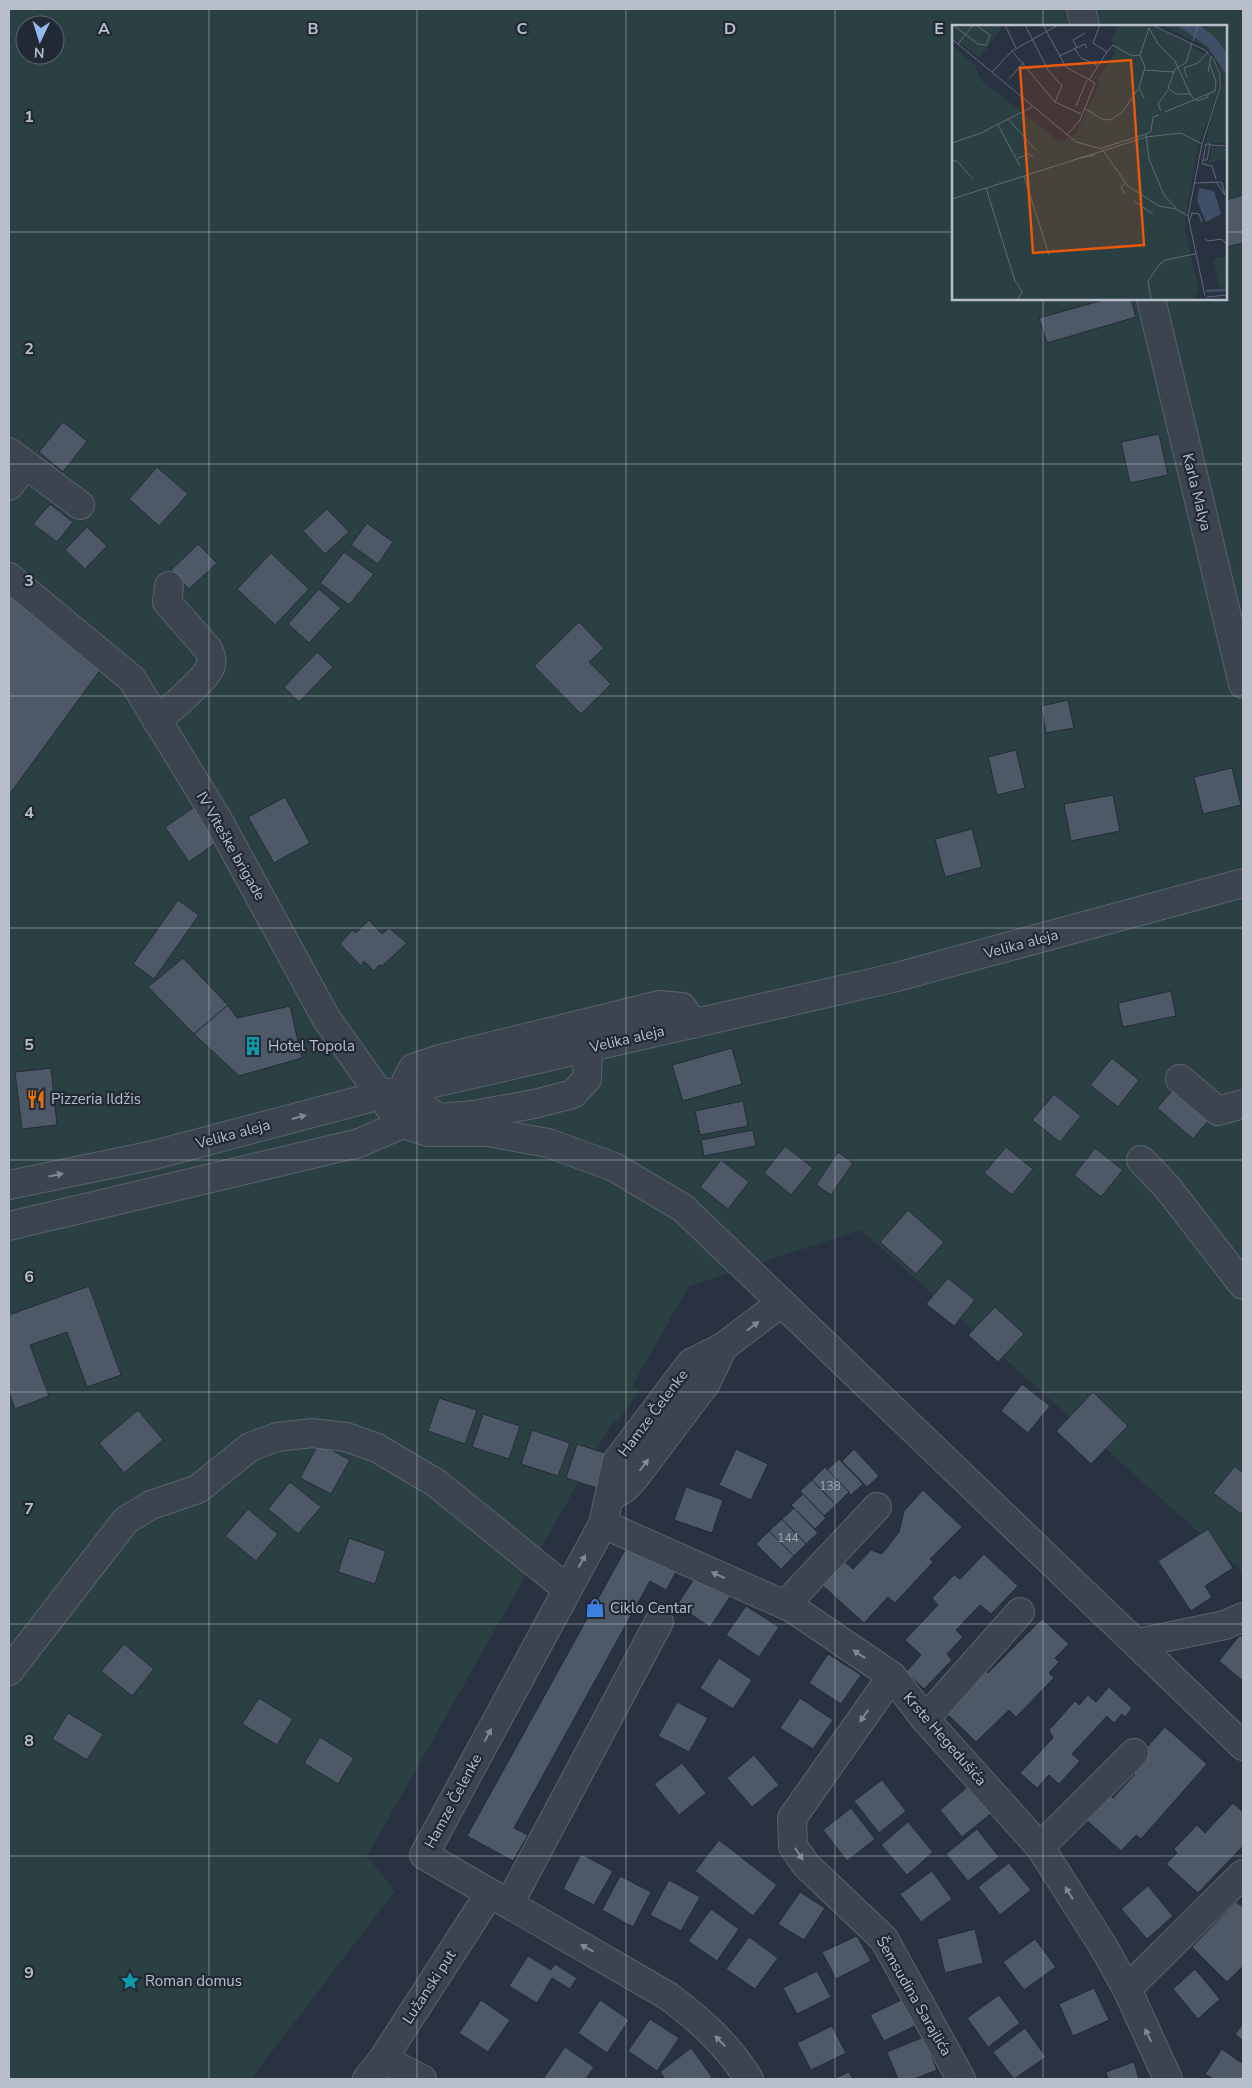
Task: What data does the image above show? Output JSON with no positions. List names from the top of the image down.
{
  "streets": {
    "street": [
      "Karla Malya",
      "IV Viteške brigade",
      "Velika aleja",
      "Hamze Čelenke",
      "Krste Hegedušića",
      "Lužanski put",
      "Šemsudina Sarajlića"
    ]
  },
  "crossings": [
    ["IV Viteške brigade", "Velika aleja"],
    ["Hamze Čelenke", "Krste Hegedušića"],
    ["Hamze Čelenke", "Lužanski put"],
    ["Krste Hegedušića", "Šemsudina Sarajlića"]
  ],
  "one_way": ["Šemsudina Sarajlića"],
  "places": {
    "building": ["Hotel Topola"],
    "restaurant": ["Pizzeria Ildžis"],
    "shop": ["Ciklo Centar"],
    "place": ["Roman domus"]
  },
  "house_numbers": ["138", "144"],
  "north": "bottom",
  "grid": {
    "columns": [
      "A",
      "B",
      "C",
      "D",
      "E"
    ],
    "rows": [
      "1",
      "2",
      "3",
      "4",
      "5",
      "6",
      "7",
      "8",
      "9"
    ]
  }
}
